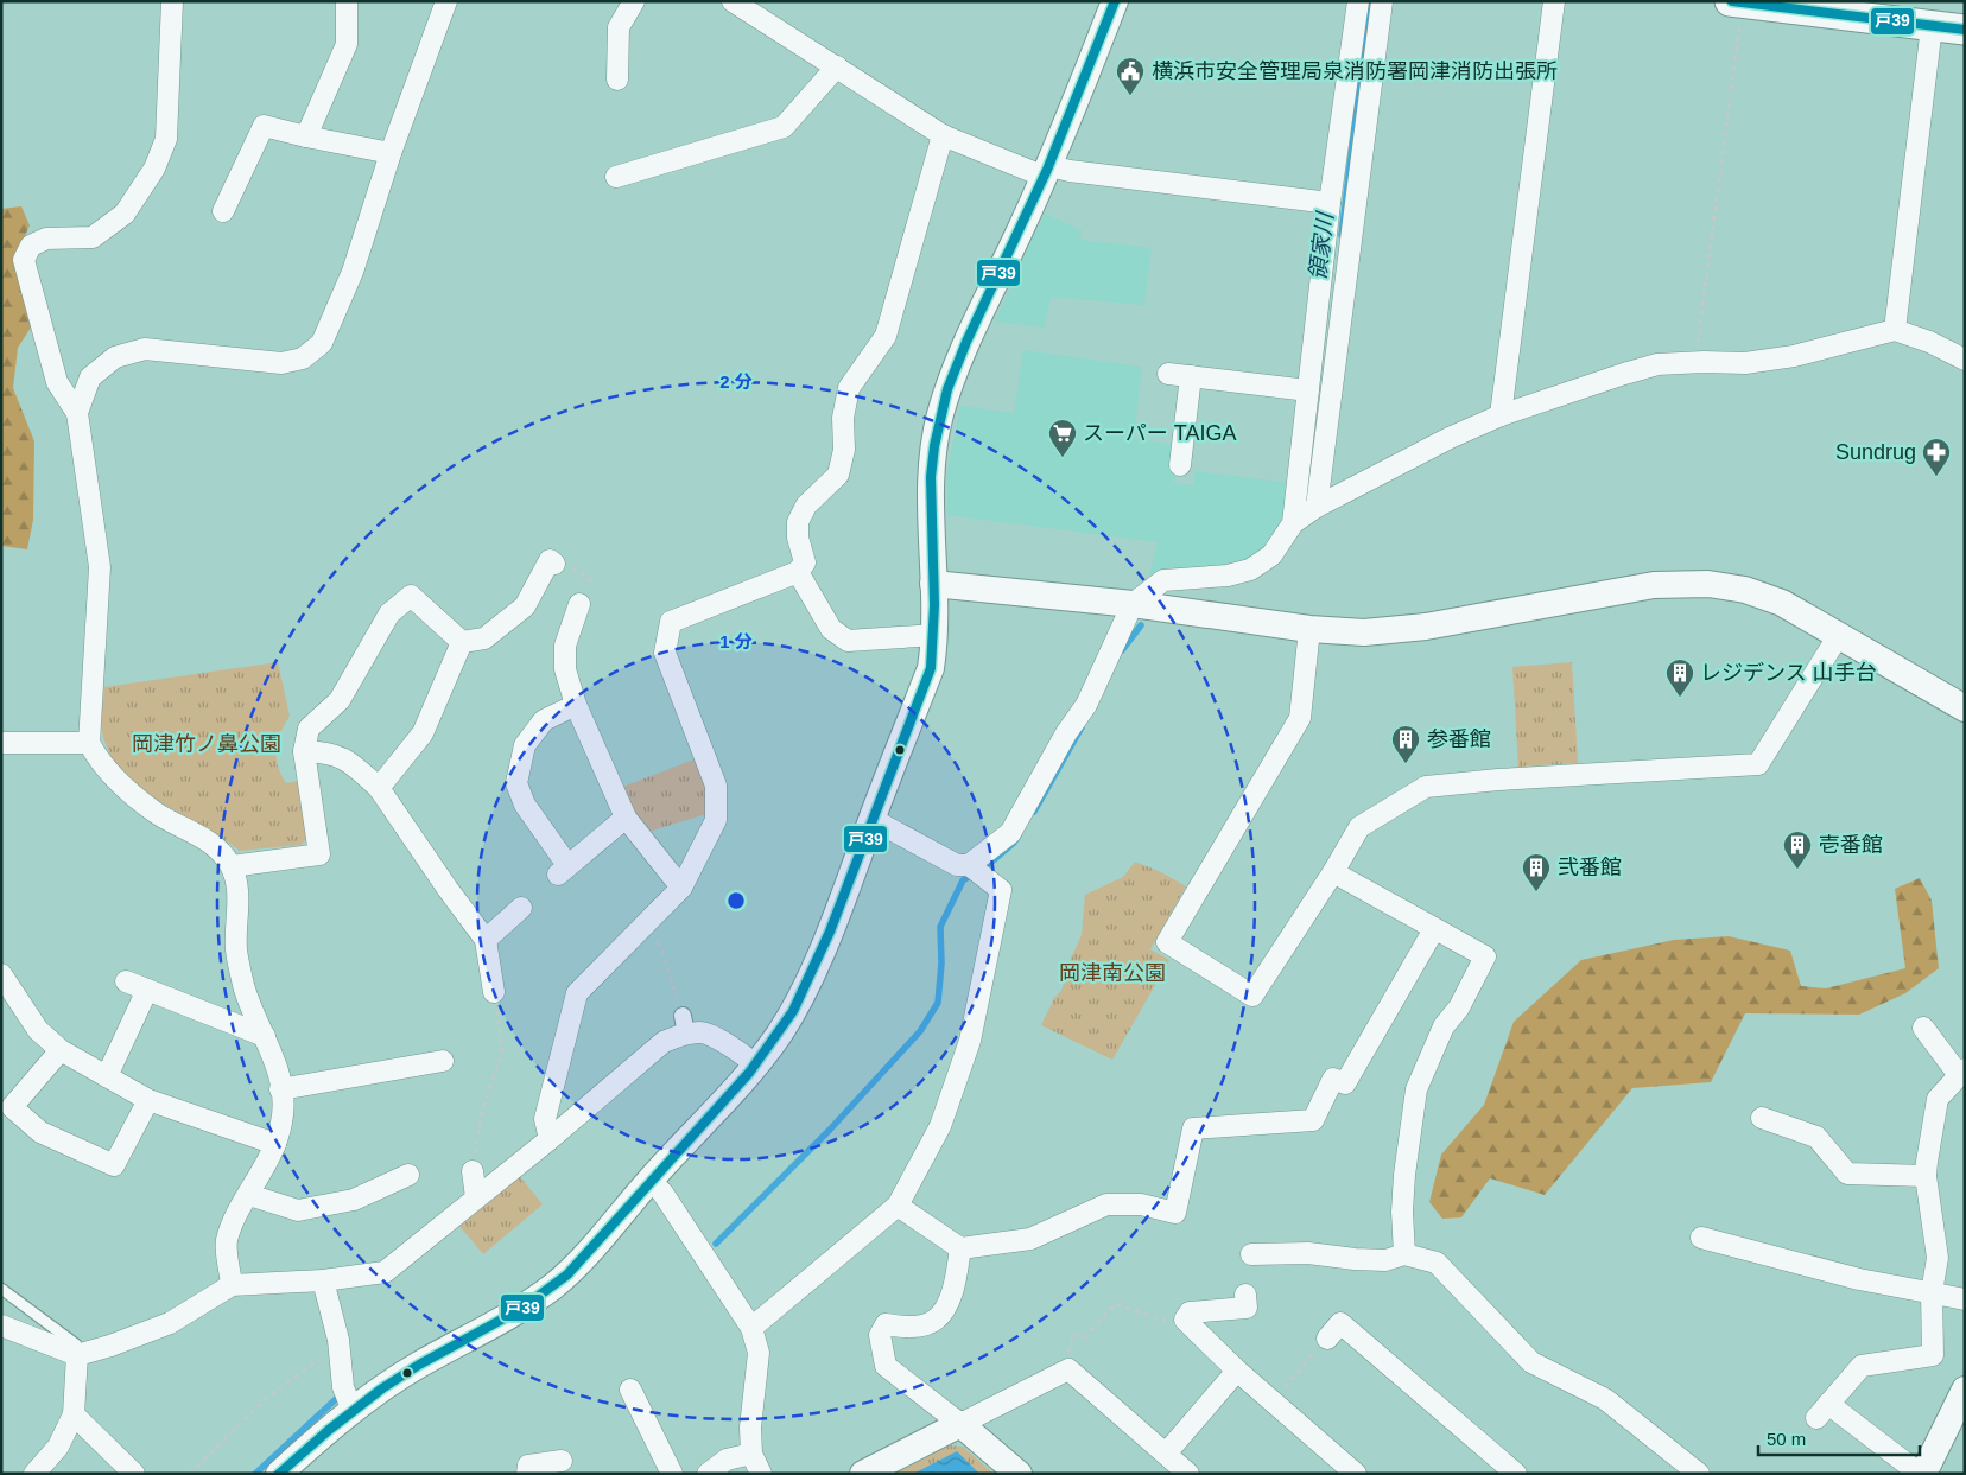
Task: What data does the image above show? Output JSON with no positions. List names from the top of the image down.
{
  "water": ["領家川"],
  "parks": ["岡津竹ノ鼻公園", "岡津南公園"],
  "places": {
    "public building": ["横浜市安全管理局泉消防署岡津消防出張所"],
    "supermarket": ["スーパー TAIGA"],
    "pharmacy": ["Sundrug"],
    "building": [
      "レジデンス 山手台",
      "参番館",
      "壱番館",
      "弐番館"
    ]
  },
  "lines": ["transit line 戸39"],
  "scale_bar": "50 m",
  "rings": ["2 分", "1 分"]
}
